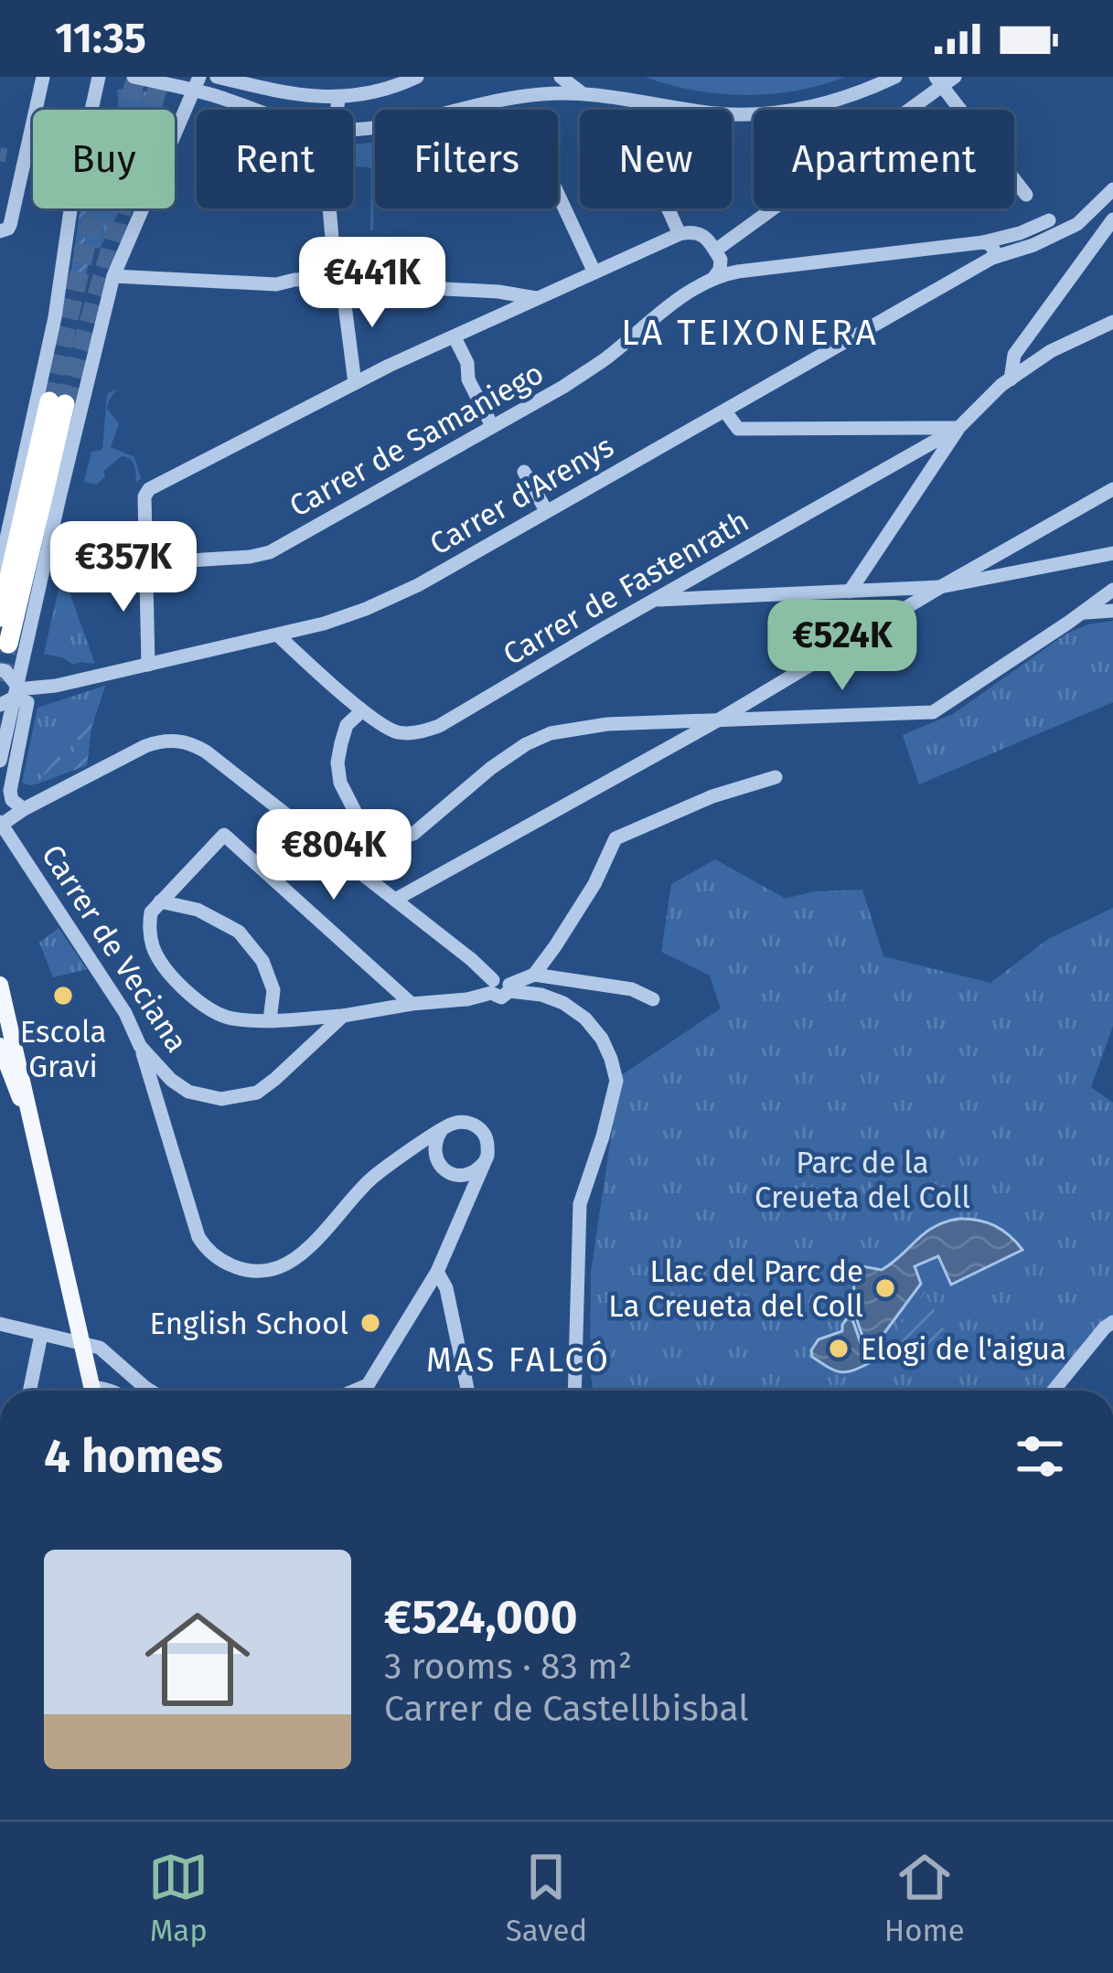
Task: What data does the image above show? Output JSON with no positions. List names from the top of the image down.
{
  "streets": {
    "street": [
      "Carrer de Samaniego",
      "Carrer d'Arenys",
      "Carrer de Fastenrath",
      "Carrer de Veciana"
    ]
  },
  "crossings": [
    ["Carrer d'Arenys", "Carrer de Fastenrath"]
  ],
  "districts": ["LA TEIXONERA", "MAS FALCÓ"],
  "parks": ["Parc de la Creueta del Coll"],
  "places": [
    "Escola Gravi",
    "Llac del Parc de La Creueta del Coll",
    "English School",
    "Elogi de l'aigua"
  ],
  "page": {
    "status": "11:35",
    "chip": [
      "Buy",
      "Rent",
      "Filters",
      "New",
      "Apartment"
    ],
    "price": [
      "€441K",
      "€357K",
      "€524K",
      "€804K"
    ],
    "heading": "4 homes",
    "list": [
      {
        "name": "€524,000",
        "note": "3 rooms · 83 m² · Carrer de Castellbisbal"
      }
    ],
    "tabs": ["Map", "Saved", "Home"]
  }
}
